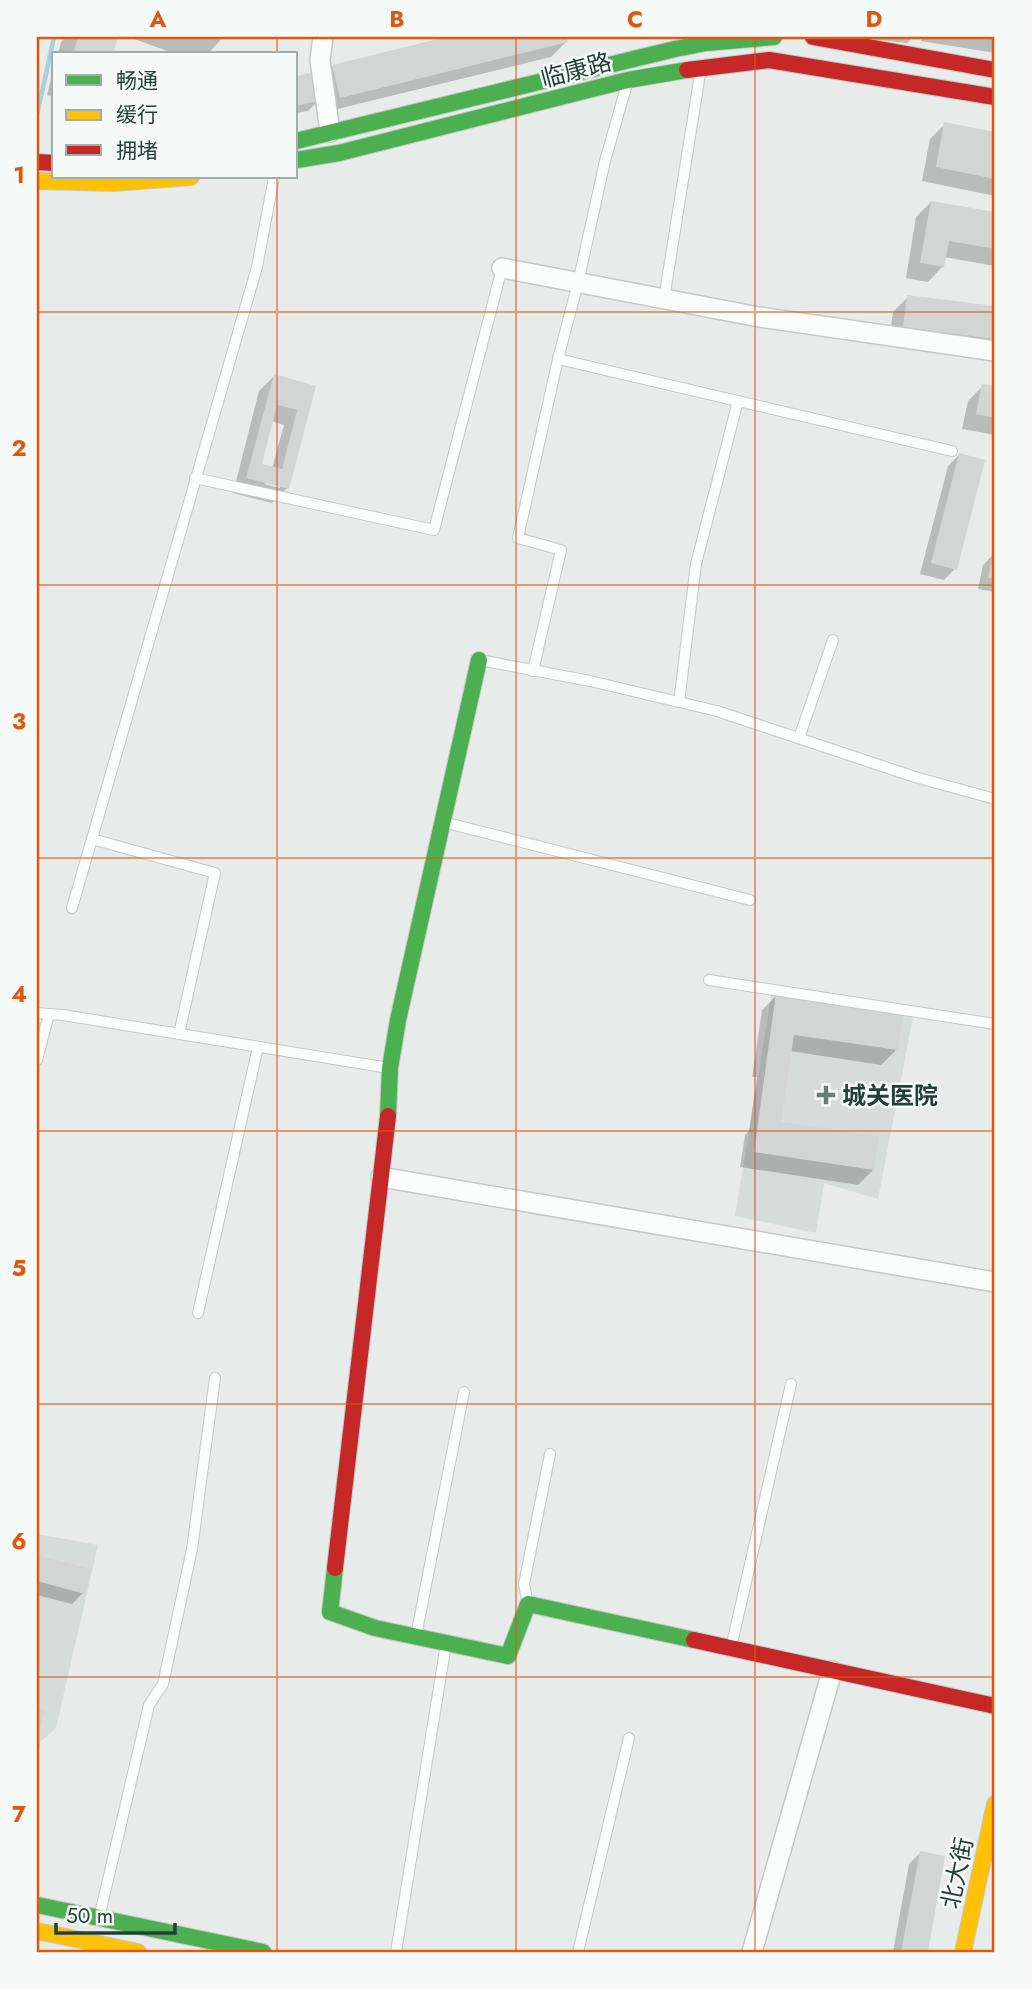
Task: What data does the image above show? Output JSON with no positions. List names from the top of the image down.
{
  "streets": {
    "main road": ["临康路", "北大街"]
  },
  "places": {
    "health": ["城关医院"]
  },
  "legend": ["畅通", "缓行", "拥堵"],
  "scale_bar": "50 m",
  "grid": {
    "columns": [
      "A",
      "B",
      "C",
      "D"
    ],
    "rows": [
      "1",
      "2",
      "3",
      "4",
      "5",
      "6",
      "7"
    ]
  }
}
